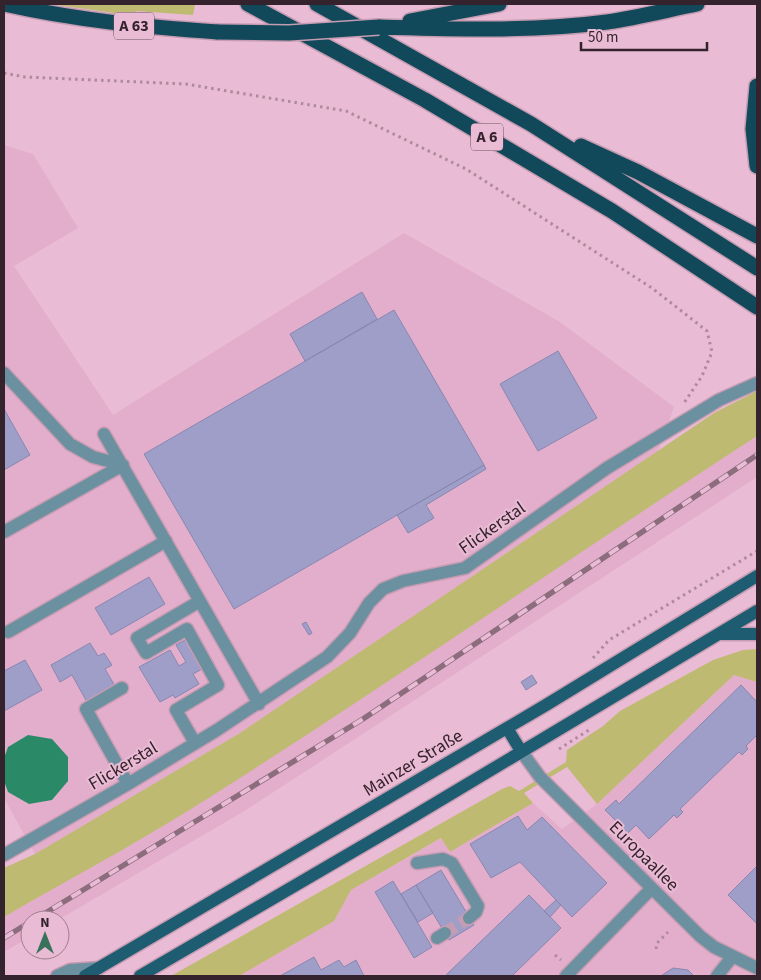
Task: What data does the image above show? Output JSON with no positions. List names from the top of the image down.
{
  "streets": {
    "highway": ["A 63", "A 6"],
    "main road": ["Mainzer Straße"],
    "street": ["Flickerstal", "Europaallee"]
  },
  "scale_bar": "50 m",
  "north": "top"
}
